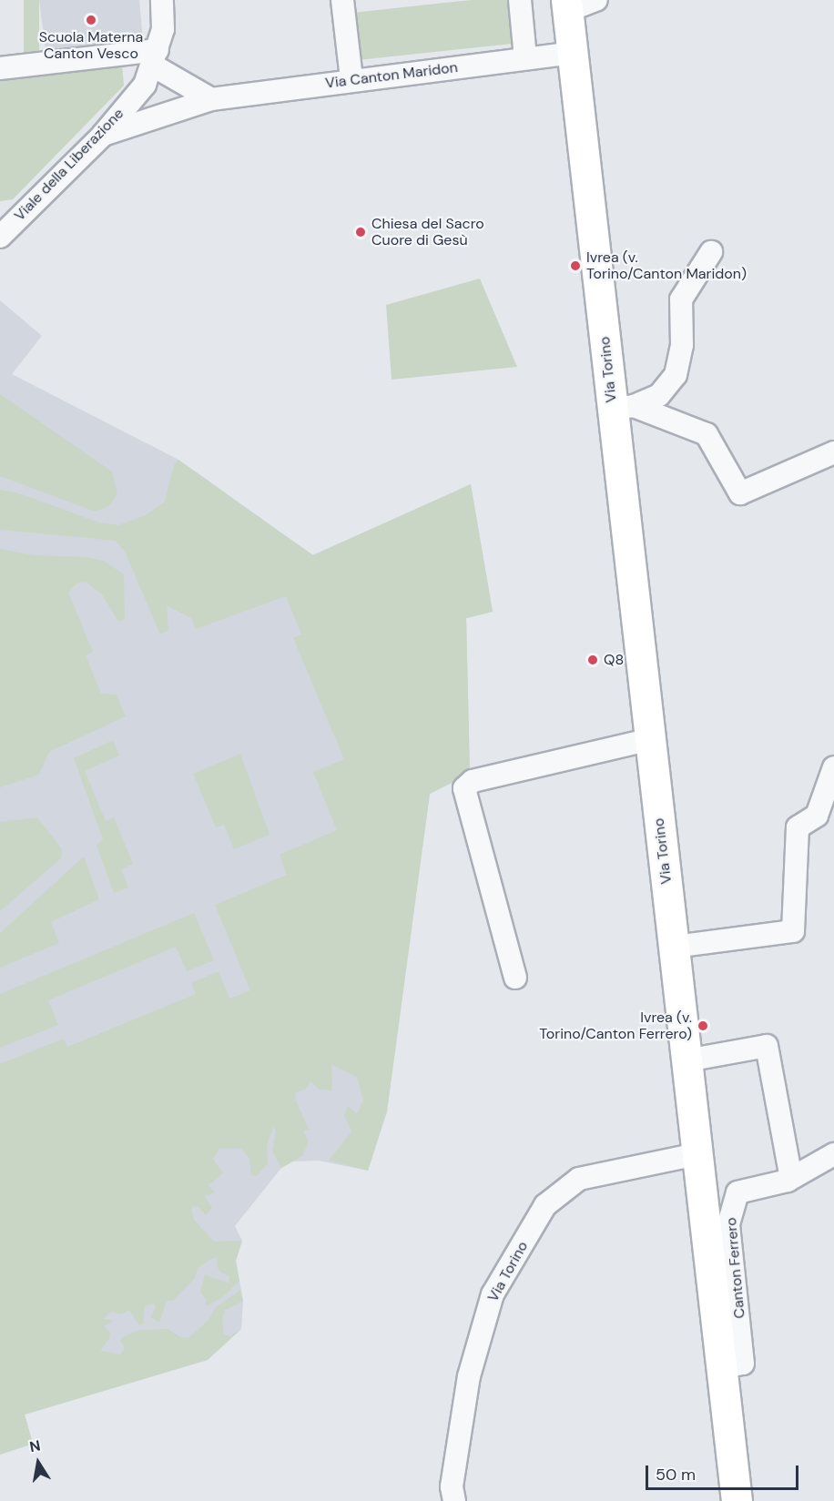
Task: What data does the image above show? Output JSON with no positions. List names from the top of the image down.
{
  "streets": {
    "street": [
      "Via Canton Maridon",
      "Viale della Liberazione",
      "Via Torino",
      "Canton Ferrero"
    ]
  },
  "crossings": [
    ["Via Canton Maridon", "Viale della Liberazione"],
    ["Via Canton Maridon", "Via Torino"],
    ["Via Torino", "Canton Ferrero"]
  ],
  "places": [
    "Scuola Materna Canton Vesco",
    "Chiesa del Sacro Cuore di Gesù",
    "Ivrea (v. Torino/Canton Maridon)",
    "Q8",
    "Ivrea (v. Torino/Canton Ferrero)"
  ],
  "scale_bar": "50 m",
  "north": "top"
}
